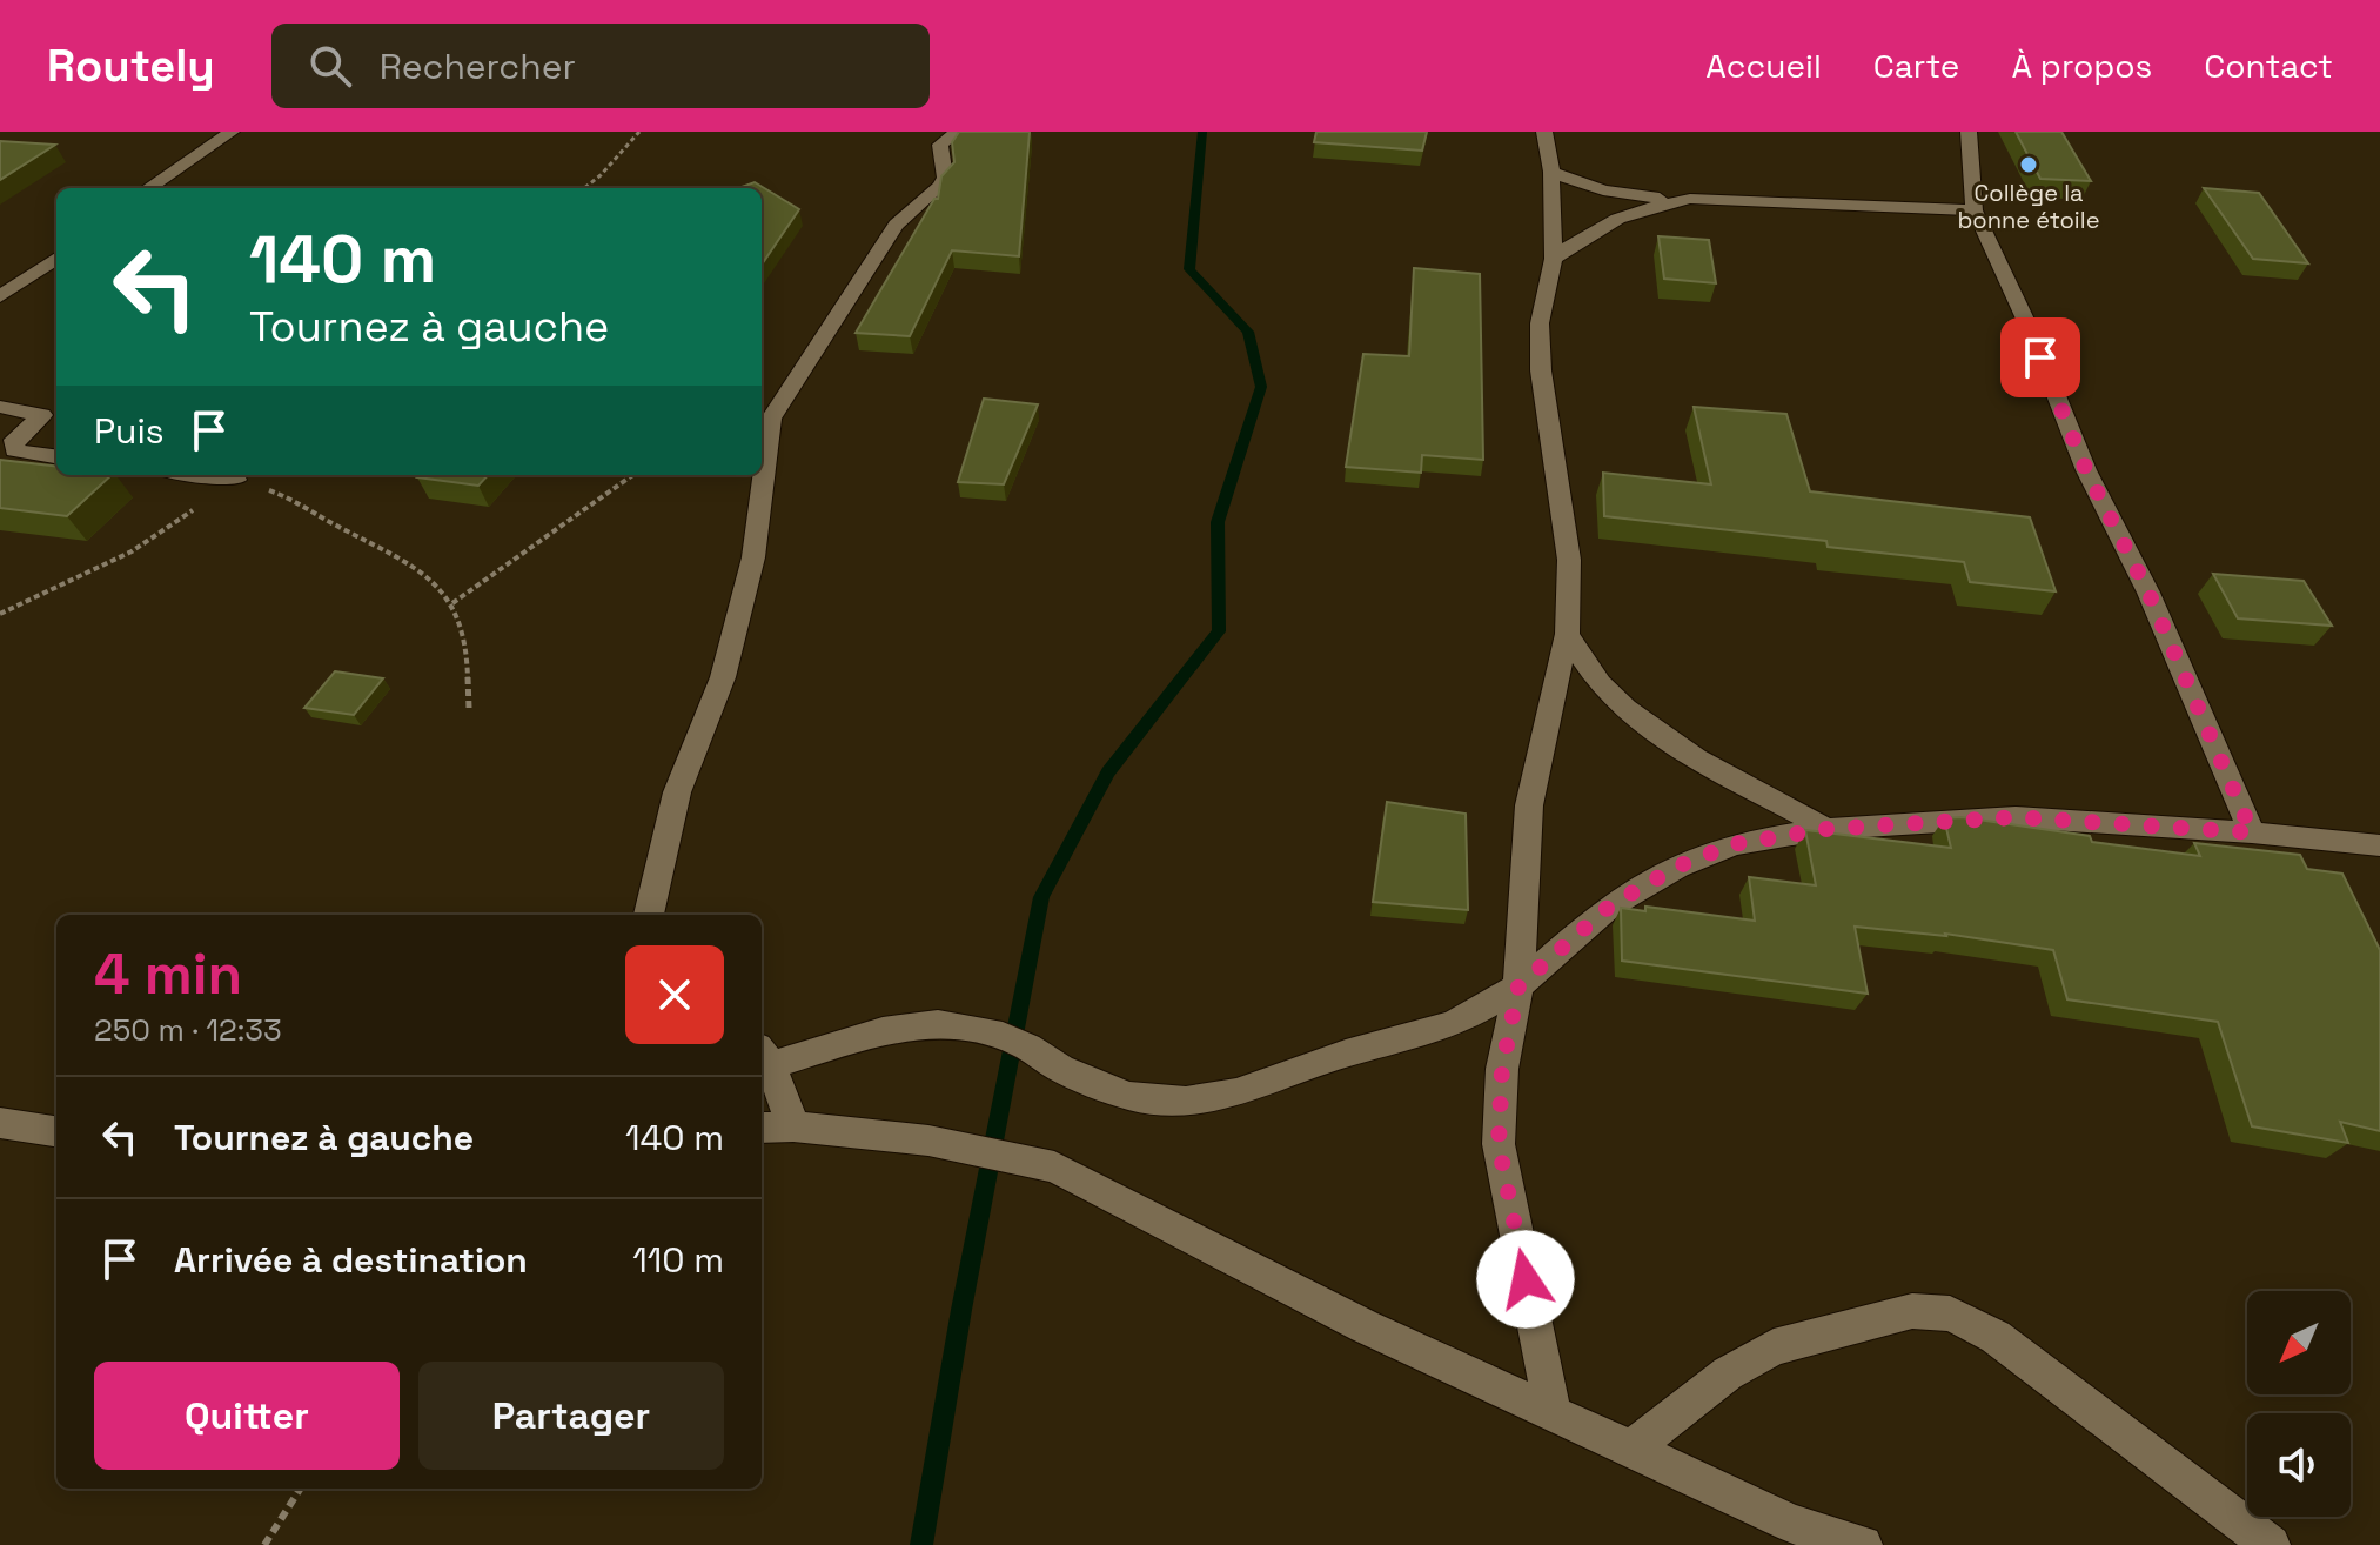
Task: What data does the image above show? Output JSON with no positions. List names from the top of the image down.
{
  "places": ["Collège la bonne étoile"],
  "north": "bottom left",
  "page": {
    "header": "Routely",
    "search": "Rechercher",
    "nav": [
      "Accueil",
      "Carte",
      "À propos",
      "Contact"
    ],
    "turn": ["140 m", "Tournez à gauche"],
    "then": "Puis",
    "heading": ["4 min", "250 m · 12:33"],
    "list": [
      {
        "name": "Tournez à gauche",
        "value": "140 m"
      },
      {
        "name": "Arrivée à destination",
        "value": "110 m"
      }
    ],
    "buttons": ["Quitter", "Partager"]
  }
}
